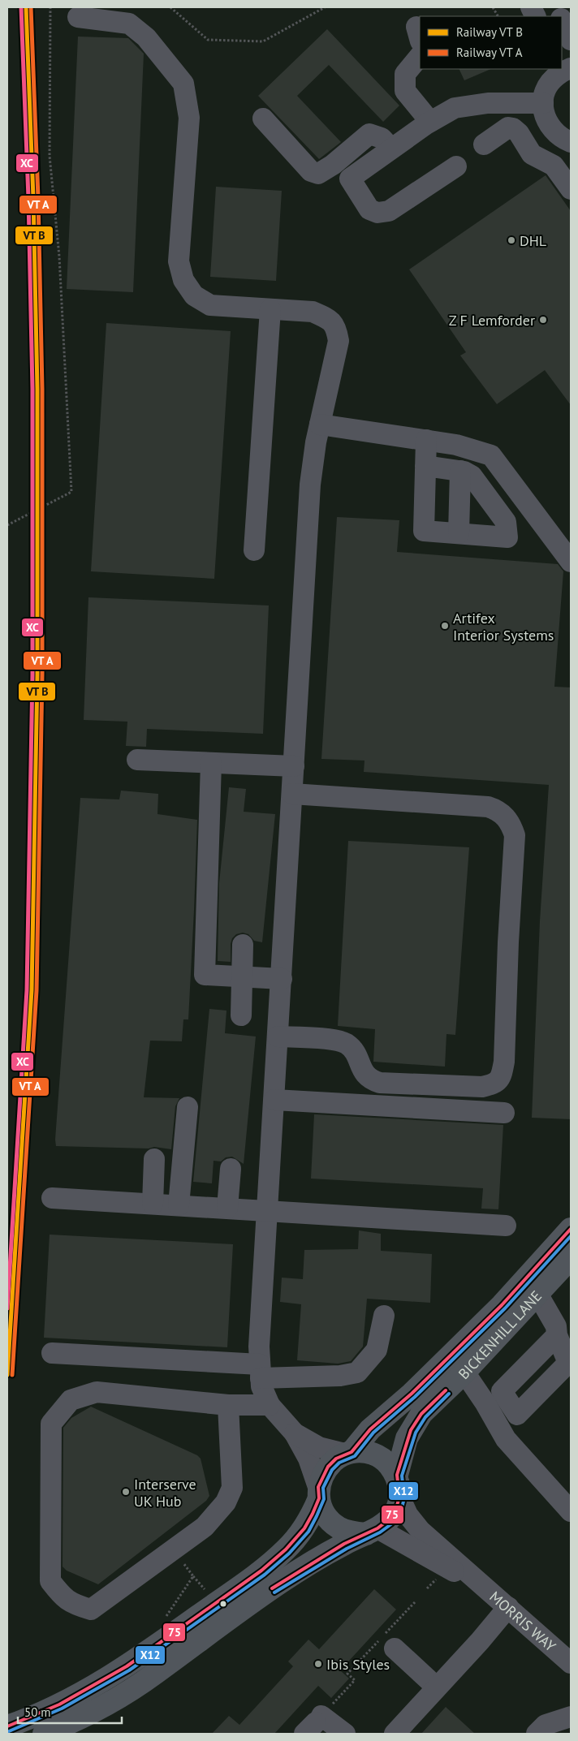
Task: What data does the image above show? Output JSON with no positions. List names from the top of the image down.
{
  "streets": {
    "main road": ["BICKENHILL LANE"],
    "street": ["MORRIS WAY"]
  },
  "crossings": [
    ["BICKENHILL LANE", "MORRIS WAY"]
  ],
  "places": [
    "DHL",
    "Z F Lemforder",
    "Artifex Interior Systems",
    "Interserve UK Hub",
    "Ibis Styles"
  ],
  "lines": ["transit line XC", "transit line 75", "transit line X12"],
  "legend": ["Railway VT B", "Railway VT A"],
  "scale_bar": "50 m"
}
